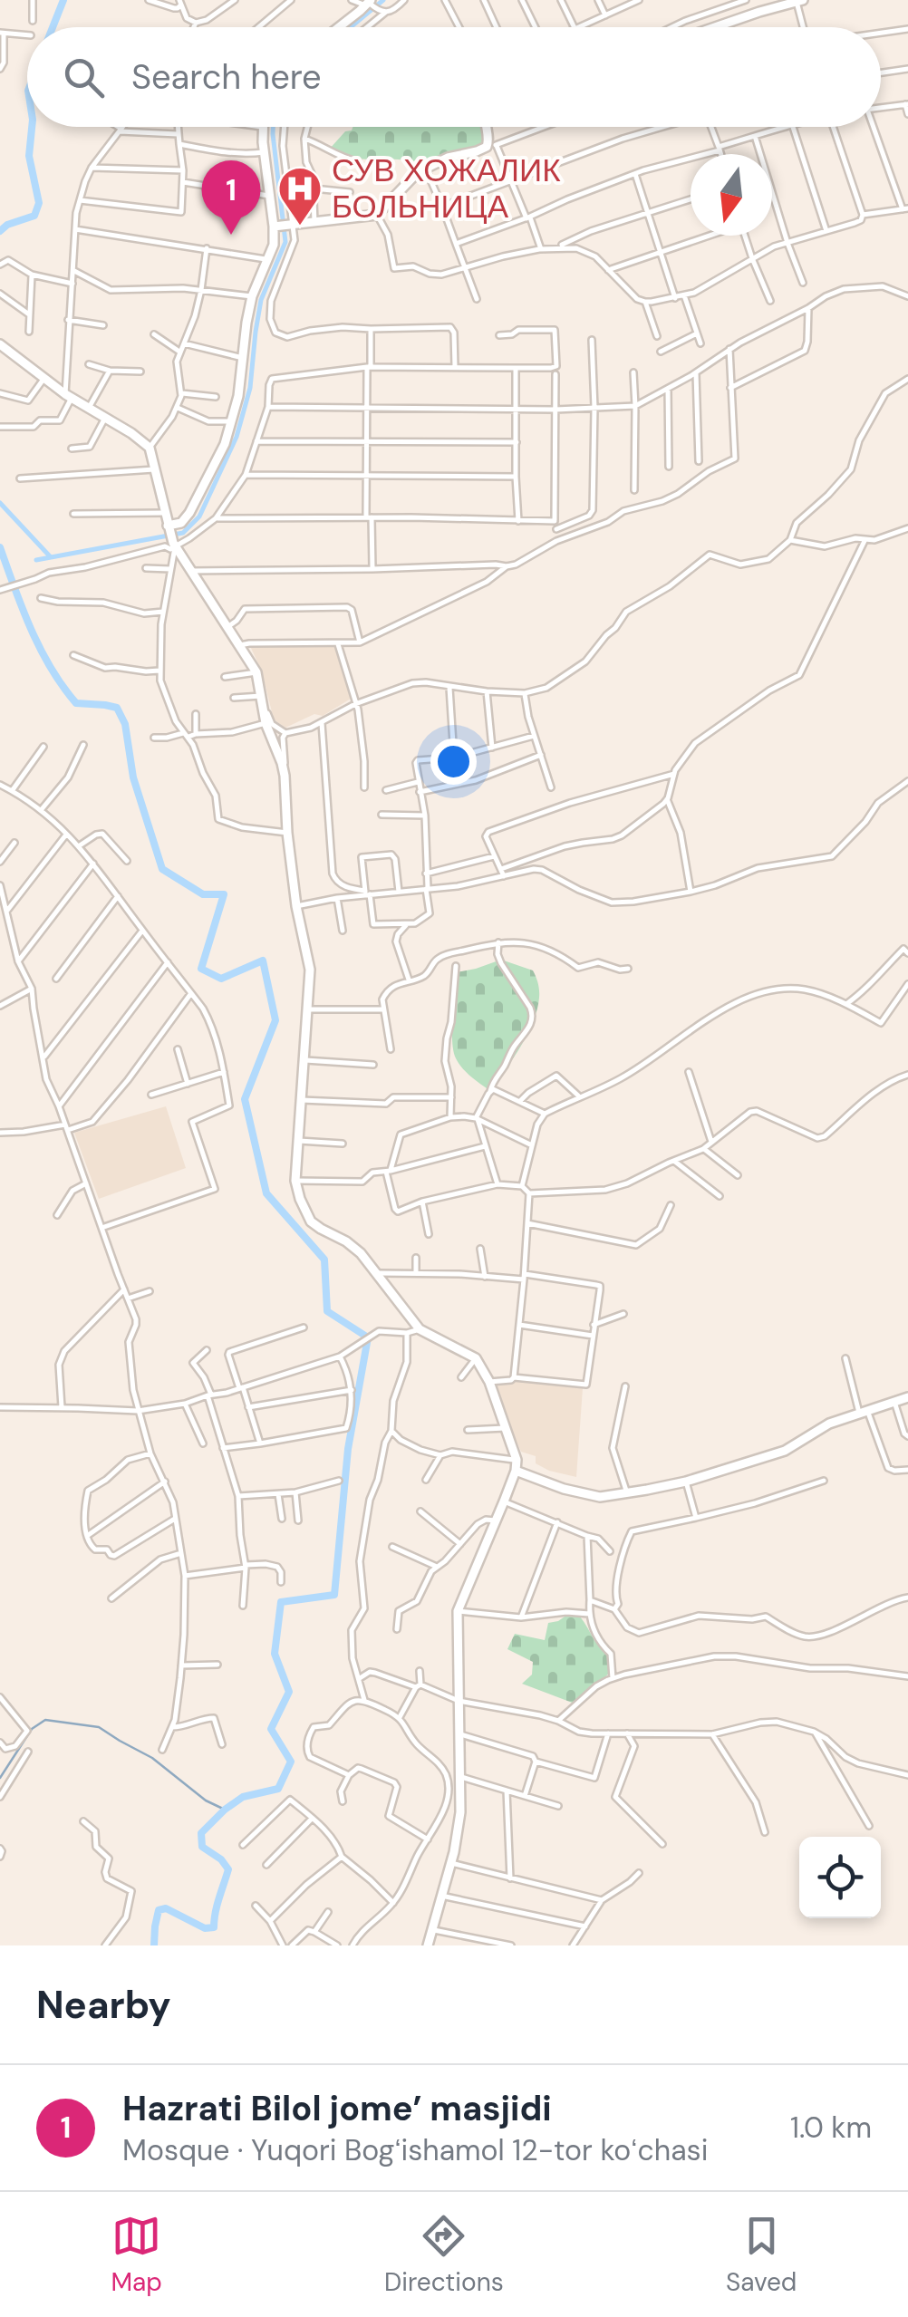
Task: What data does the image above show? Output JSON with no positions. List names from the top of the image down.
{
  "places": {
    "hospital": ["СУВ ХОЖАЛИК БОЛЬНИЦА"]
  },
  "north": "bottom",
  "page": {
    "search": "Search here",
    "pins": "1",
    "heading": "Nearby",
    "list": [
      {
        "mark": "1",
        "name": "Hazrati Bilol jome’ masjidi",
        "note": "Mosque · Yuqori Bogʻishamol 12-tor koʻchasi",
        "value": "1.0 km"
      }
    ],
    "nav": ["Map", "Directions", "Saved"]
  }
}
